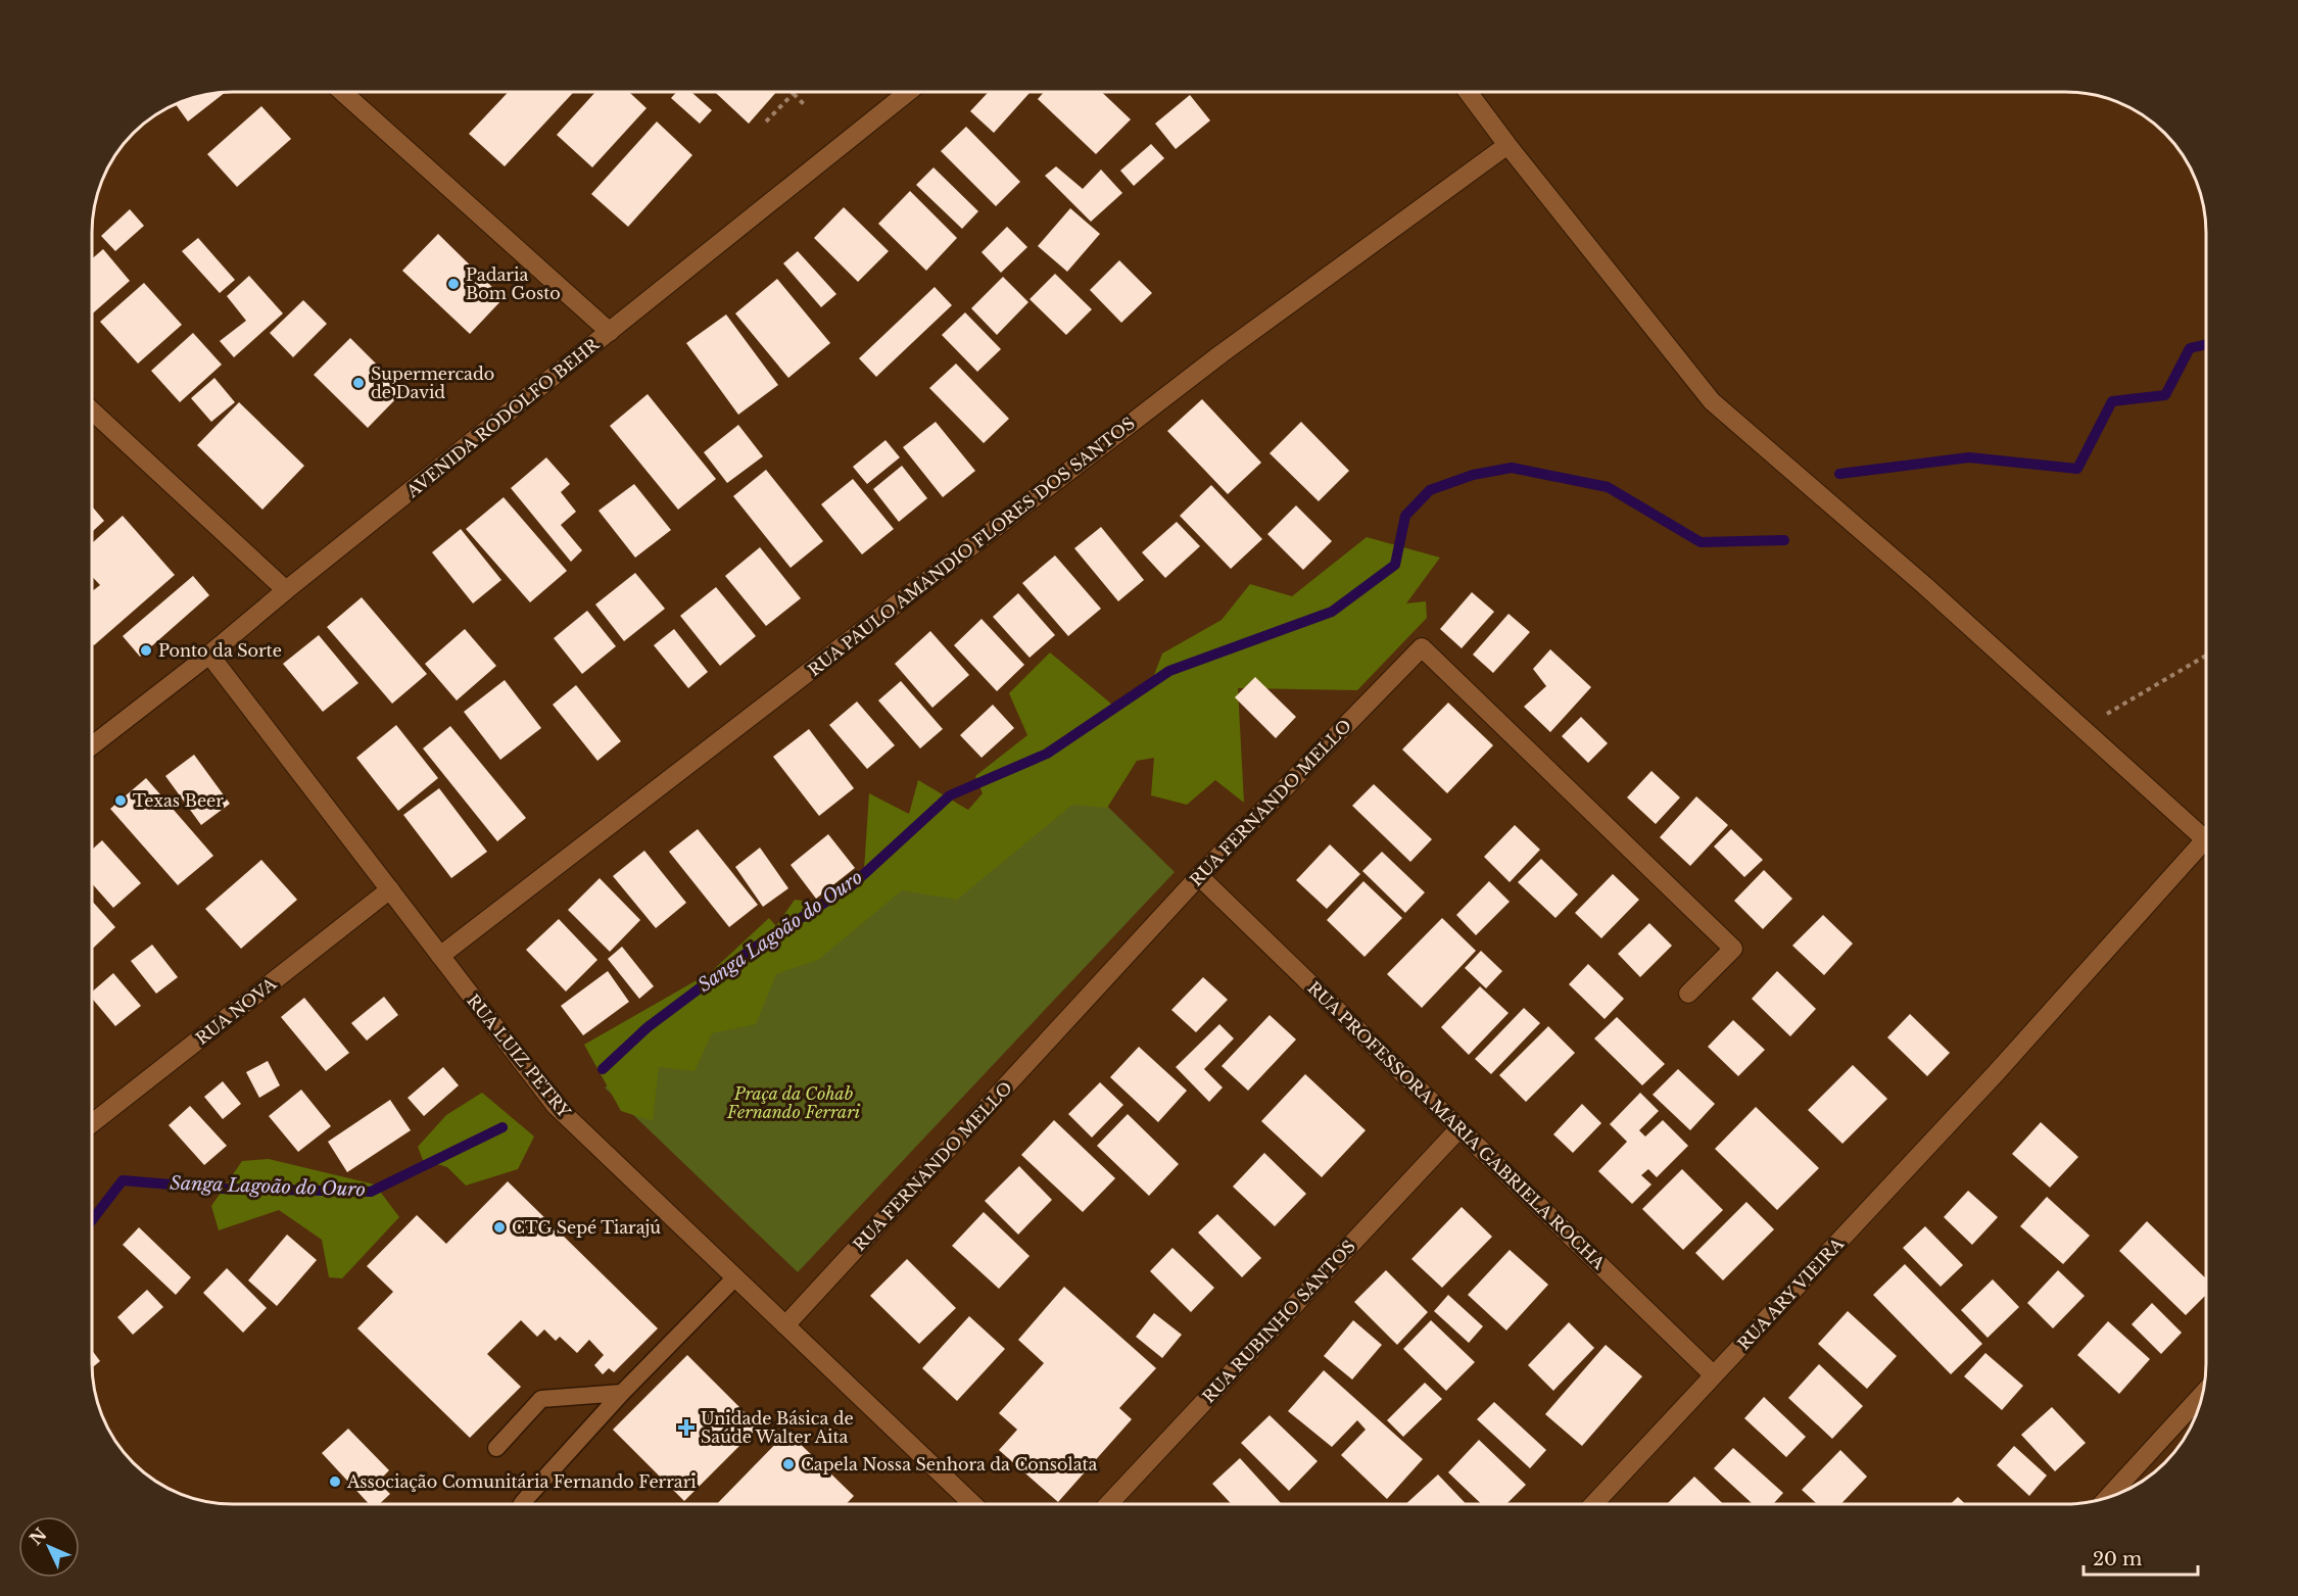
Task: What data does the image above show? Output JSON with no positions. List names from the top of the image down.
{
  "streets": {
    "street": [
      "AVENIDA RODOLFO BEHR",
      "RUA PAULO AMANDIO FLORES DOS SANTOS",
      "RUA FERNANDO MELLO",
      "RUA NOVA",
      "RUA LUIZ PETRY",
      "RUA PROFESSORA MARIA GABRIELA ROCHA",
      "RUA ARY VIEIRA",
      "RUA RUBINHO SANTOS"
    ]
  },
  "crossings": [
    ["AVENIDA RODOLFO BEHR", "RUA LUIZ PETRY"],
    ["RUA PAULO AMANDIO FLORES DOS SANTOS", "RUA LUIZ PETRY"],
    ["RUA FERNANDO MELLO", "RUA LUIZ PETRY"],
    ["RUA FERNANDO MELLO", "RUA PROFESSORA MARIA GABRIELA ROCHA"],
    ["RUA NOVA", "RUA LUIZ PETRY"],
    ["RUA PROFESSORA MARIA GABRIELA ROCHA", "RUA ARY VIEIRA"],
    ["RUA PROFESSORA MARIA GABRIELA ROCHA", "RUA RUBINHO SANTOS"]
  ],
  "water": ["Sanga Lagoão do Ouro"],
  "parks": ["Praça da Cohab Fernando Ferrari"],
  "places": {
    "other": [
      "Padaria Bom Gosto",
      "Supermercado de David",
      "Ponto da Sorte",
      "Texas Beer",
      "CTG Sepé Tiarajú",
      "Capela Nossa Senhora da Consolata",
      "Associação Comunitária Fernando Ferrari"
    ],
    "health": ["Unidade Básica de Saúde Walter Aita"]
  },
  "scale_bar": "20 m",
  "north": "top left"
}
